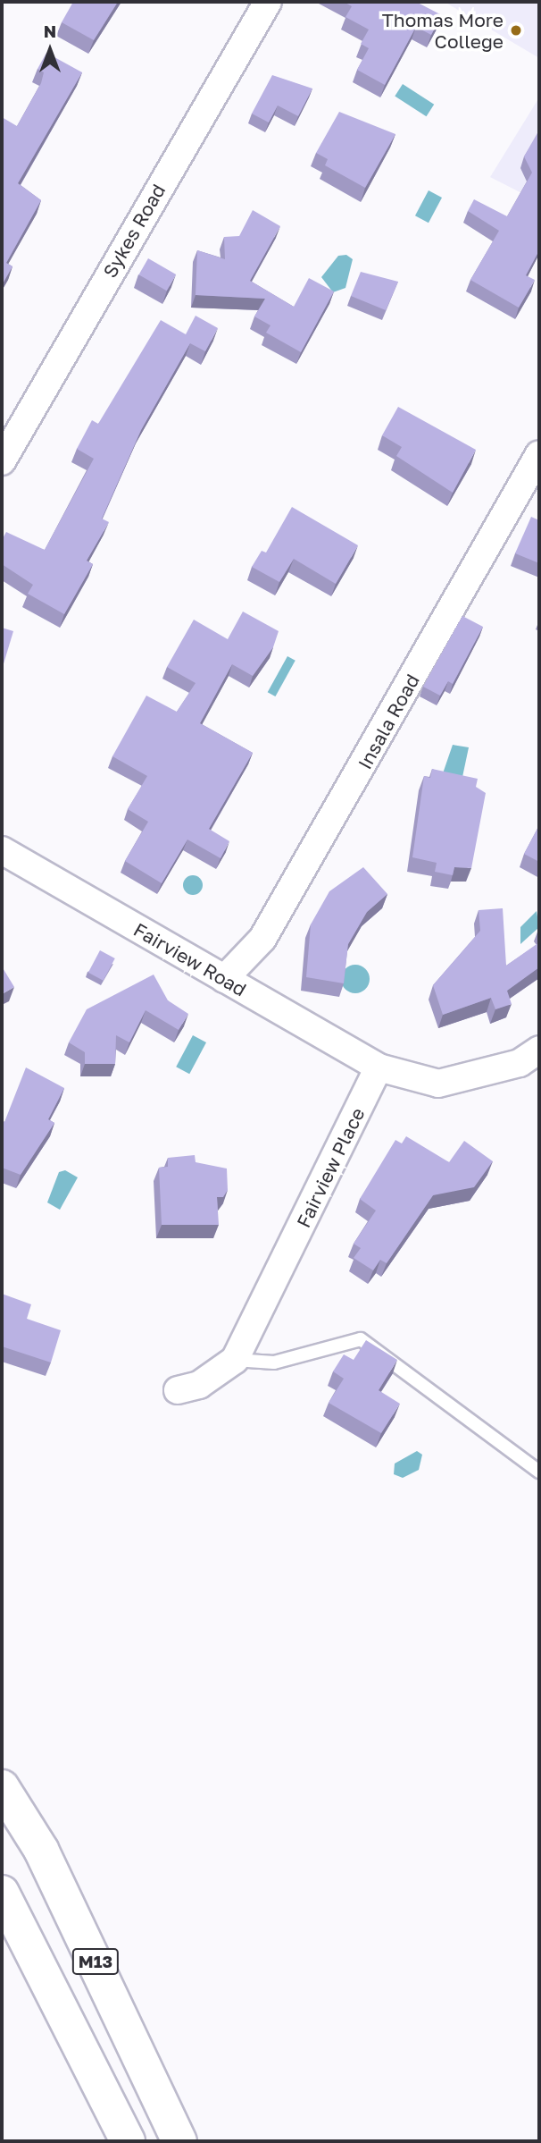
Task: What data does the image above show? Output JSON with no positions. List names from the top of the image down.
{
  "streets": {
    "highway": ["M13"],
    "street": [
      "Sykes Road",
      "Insala Road",
      "Fairview Road",
      "Fairview Place"
    ]
  },
  "crossings": [
    ["Insala Road", "Fairview Road"],
    ["Fairview Road", "Fairview Place"]
  ],
  "places": ["Thomas More College"],
  "north": "top"
}
